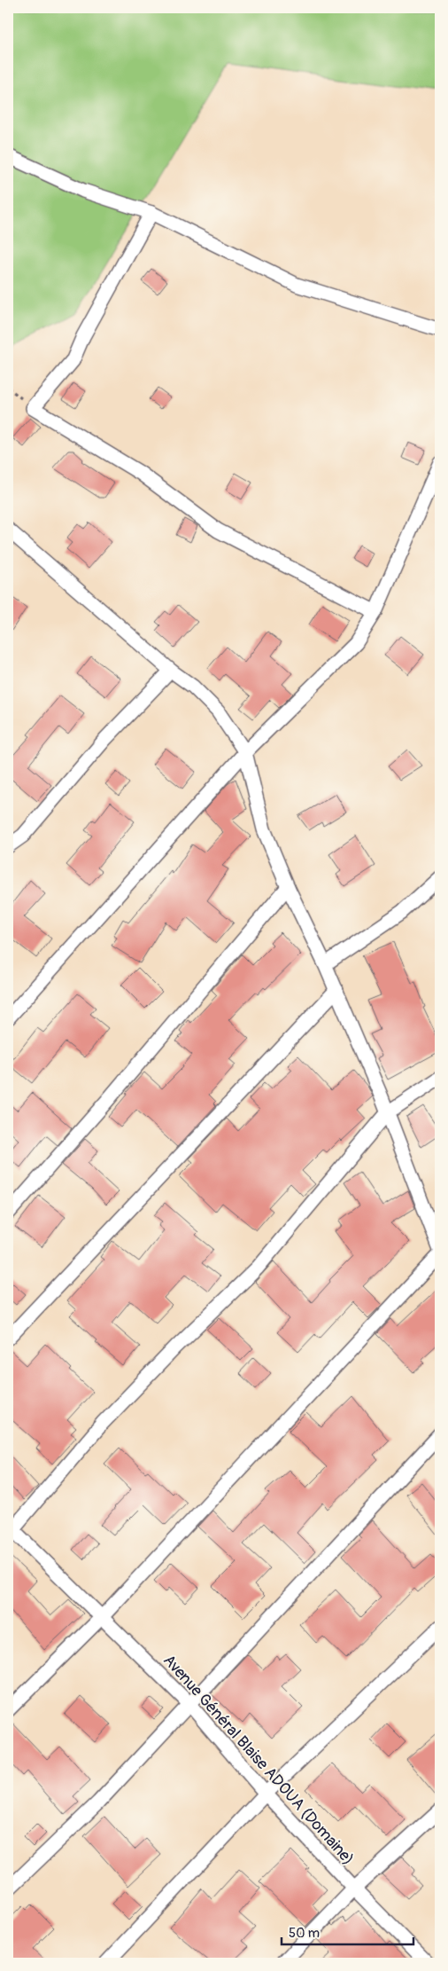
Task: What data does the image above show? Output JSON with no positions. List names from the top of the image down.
{
  "streets": {
    "street": ["Avenue Général Blaise ADOUA (Domaine)"]
  },
  "scale_bar": "50 m"
}
